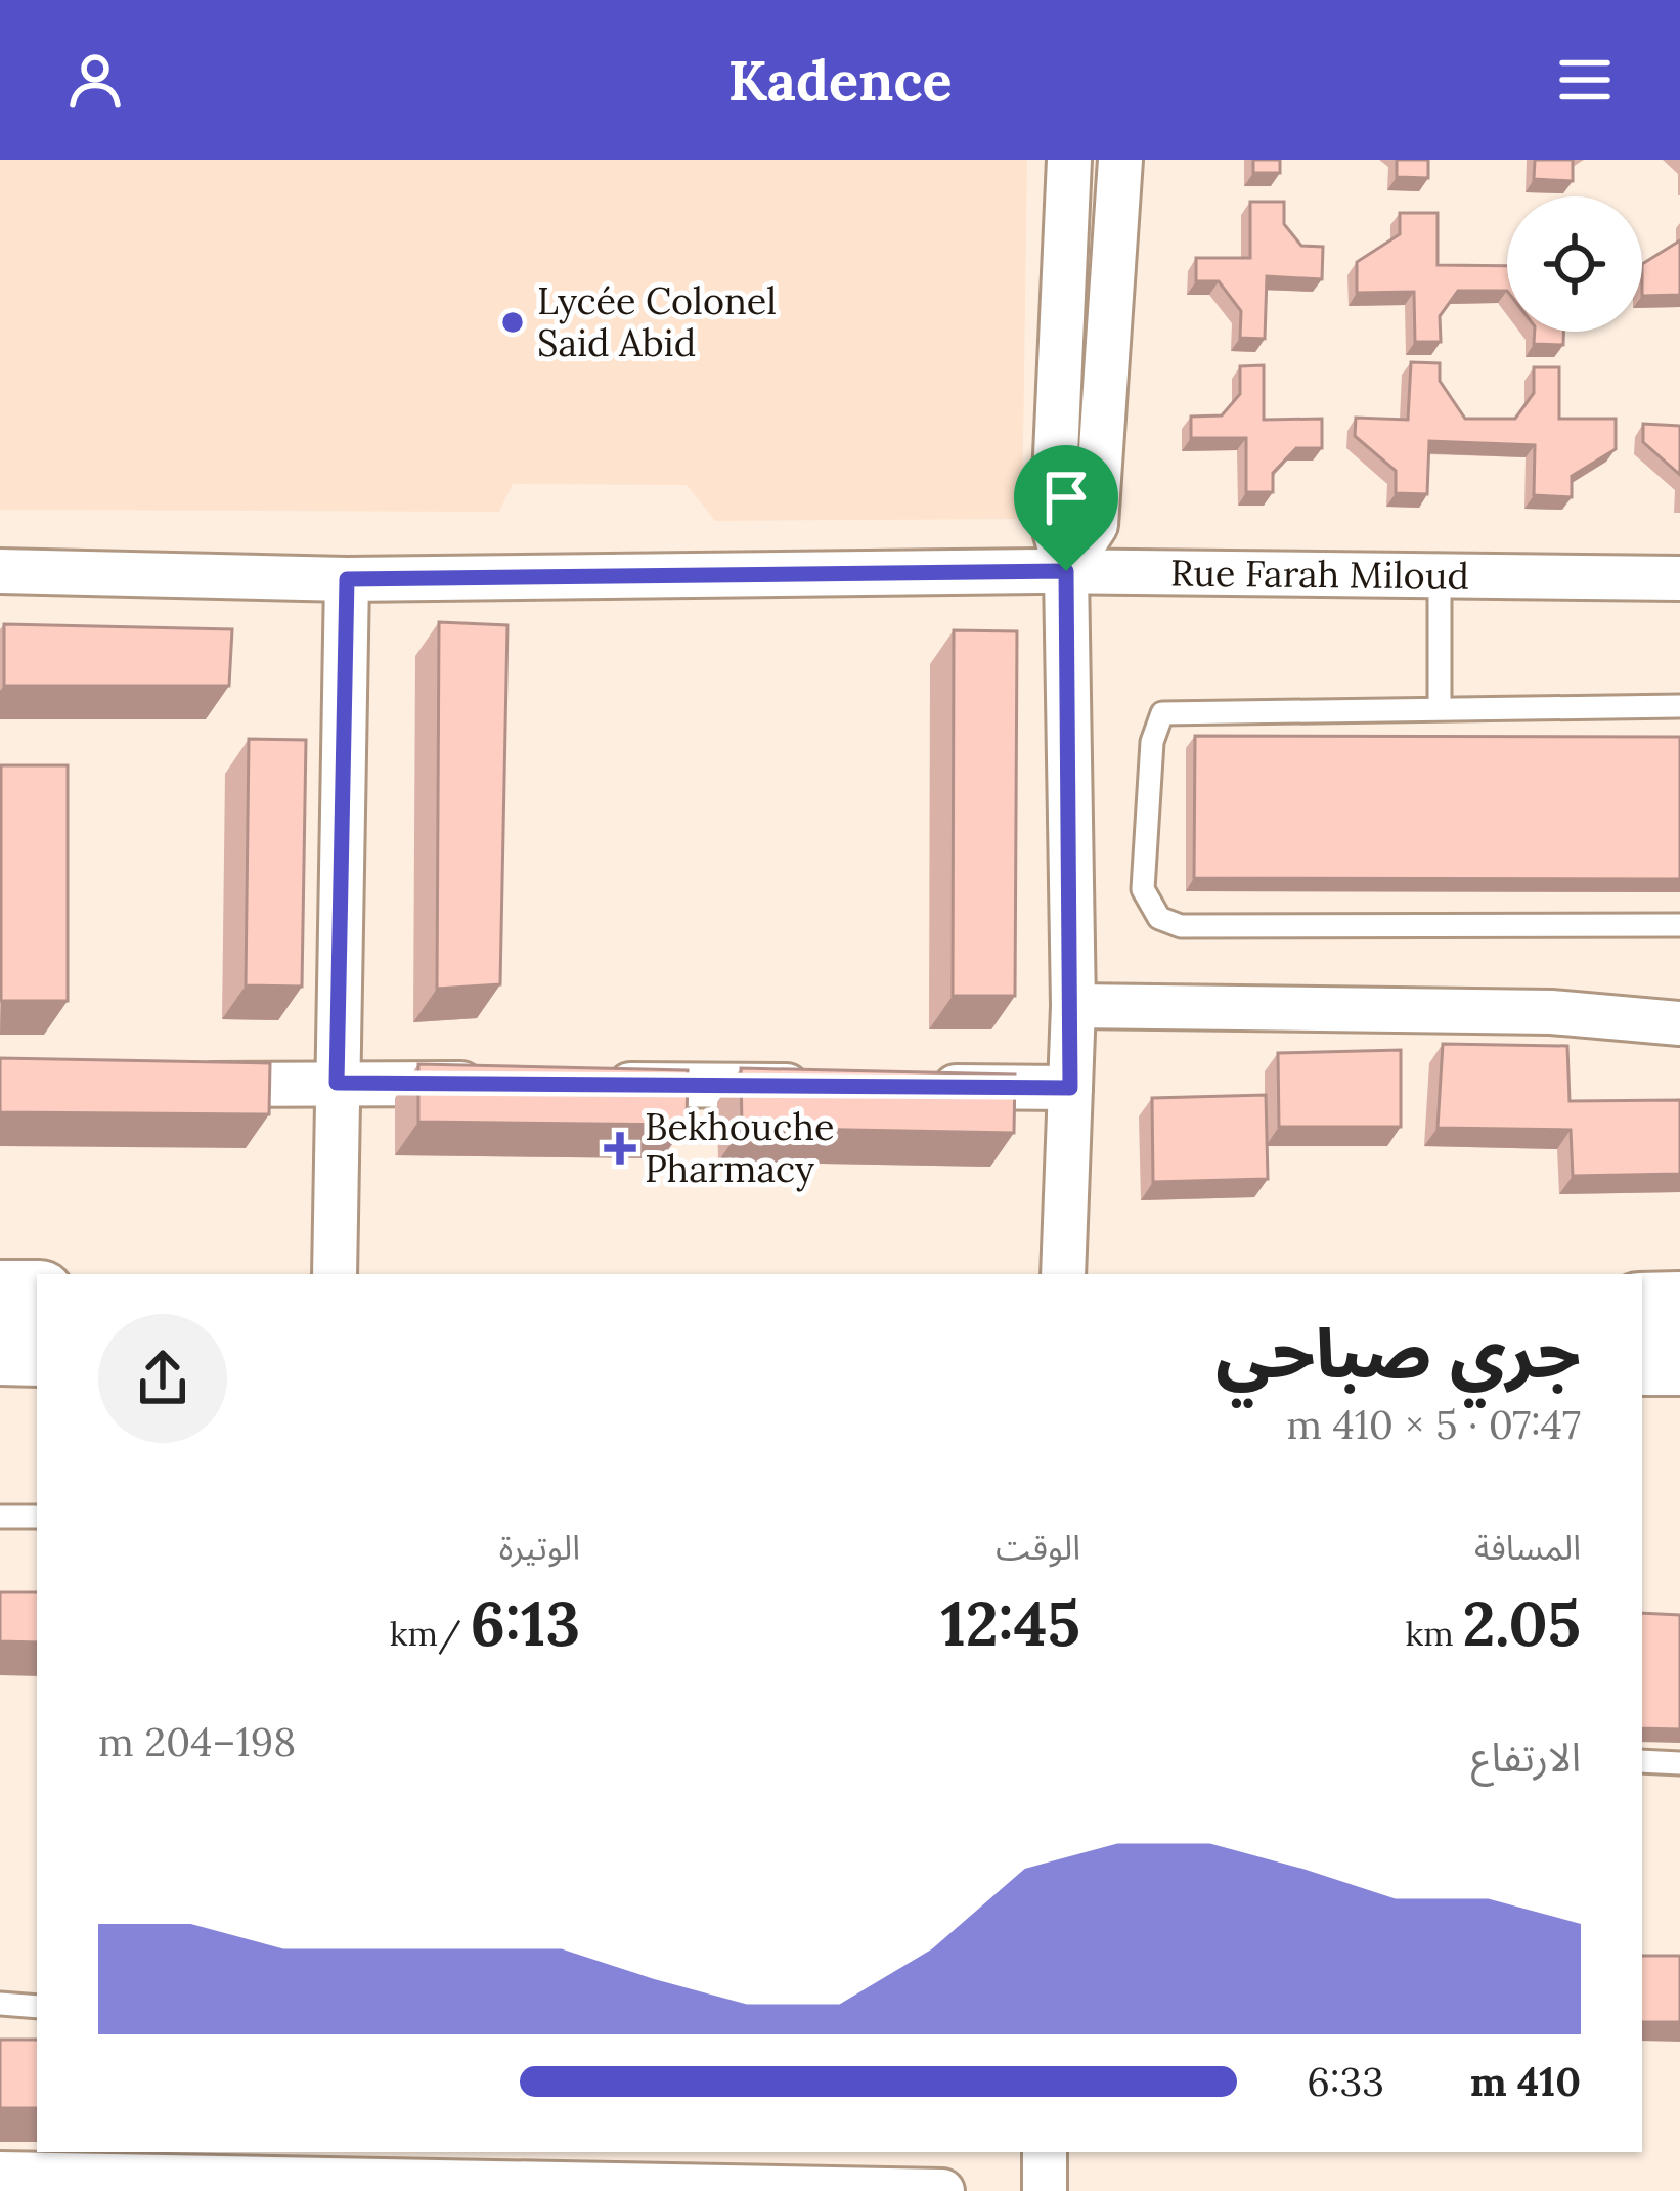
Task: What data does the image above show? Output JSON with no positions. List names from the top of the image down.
{
  "streets": {
    "street": ["Rue Farah Miloud"]
  },
  "places": {
    "other": ["Lycée Colonel Said Abid"],
    "health": ["Bekhouche Pharmacy"]
  },
  "page": {
    "header": "Kadence",
    "heading": ["جري صباحي", "07:47 · 5 × 410 m"],
    "stats": [
      ["المسافة", "2.05 km"],
      ["الوقت", "12:45"],
      ["الوتيرة", "6:13 /km"]
    ],
    "chart": ["الارتفاع", "198–204 m"],
    "list": [
      {
        "name": "410 m",
        "note": "6:33"
      }
    ]
  }
}
